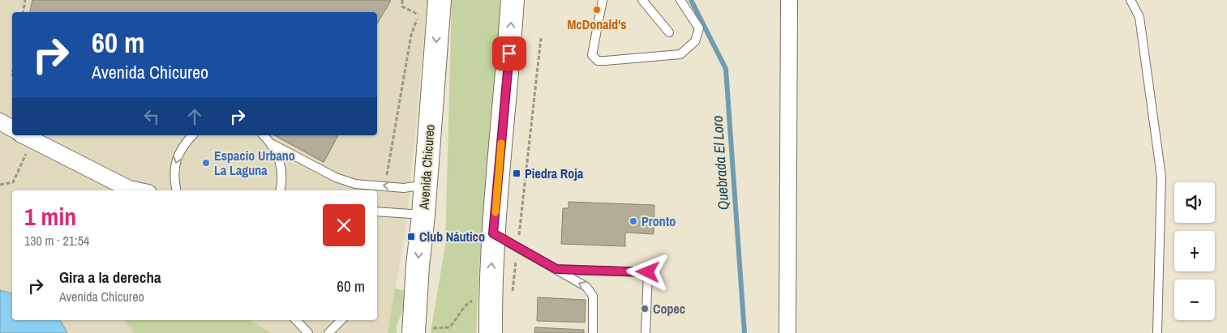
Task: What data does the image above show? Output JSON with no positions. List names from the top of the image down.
{
  "streets": {
    "main road": ["Avenida Chicureo"]
  },
  "water": ["Quebrada El Loro"],
  "places": {
    "other": [
      "McDonald's",
      "Espacio Urbano La Laguna",
      "Pronto",
      "Copec"
    ],
    "transit": ["Piedra Roja", "Club Náutico"]
  },
  "page": {
    "turn": ["60 m", "Avenida Chicureo"],
    "map_buttons": ["+", "−"],
    "heading": ["1 min", "130 m · 21:54"],
    "list": [
      {
        "name": "Gira a la derecha",
        "note": "Avenida Chicureo",
        "value": "60 m"
      }
    ]
  }
}
